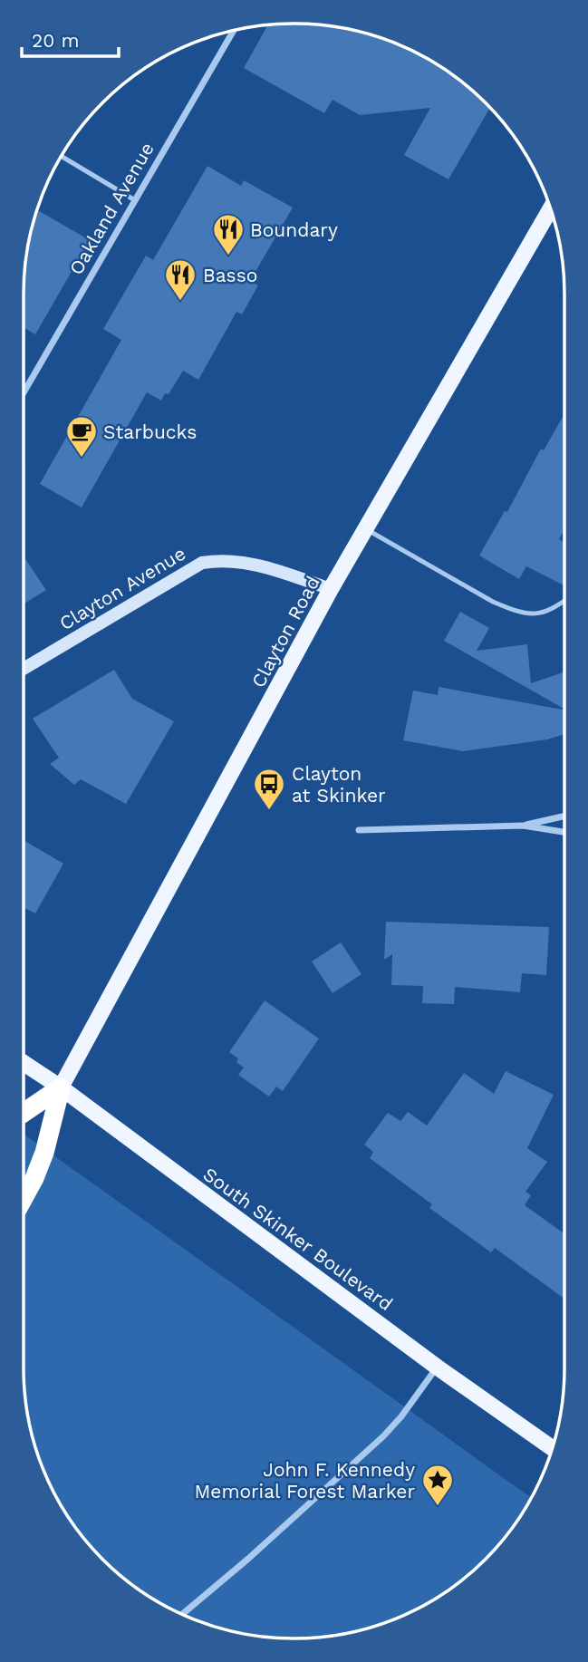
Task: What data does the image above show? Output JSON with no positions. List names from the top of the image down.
{
  "streets": {
    "main road": ["Clayton Road", "South Skinker Boulevard"],
    "street": ["Oakland Avenue", "Clayton Avenue"]
  },
  "crossings": [
    ["Clayton Avenue", "Clayton Road"],
    ["Clayton Road", "South Skinker Boulevard"]
  ],
  "places": {
    "restaurant": ["Boundary", "Basso"],
    "cafe": ["Starbucks"],
    "bus stop": ["Clayton at Skinker"],
    "place": ["John F. Kennedy Memorial Forest Marker"]
  },
  "scale_bar": "20 m"
}
